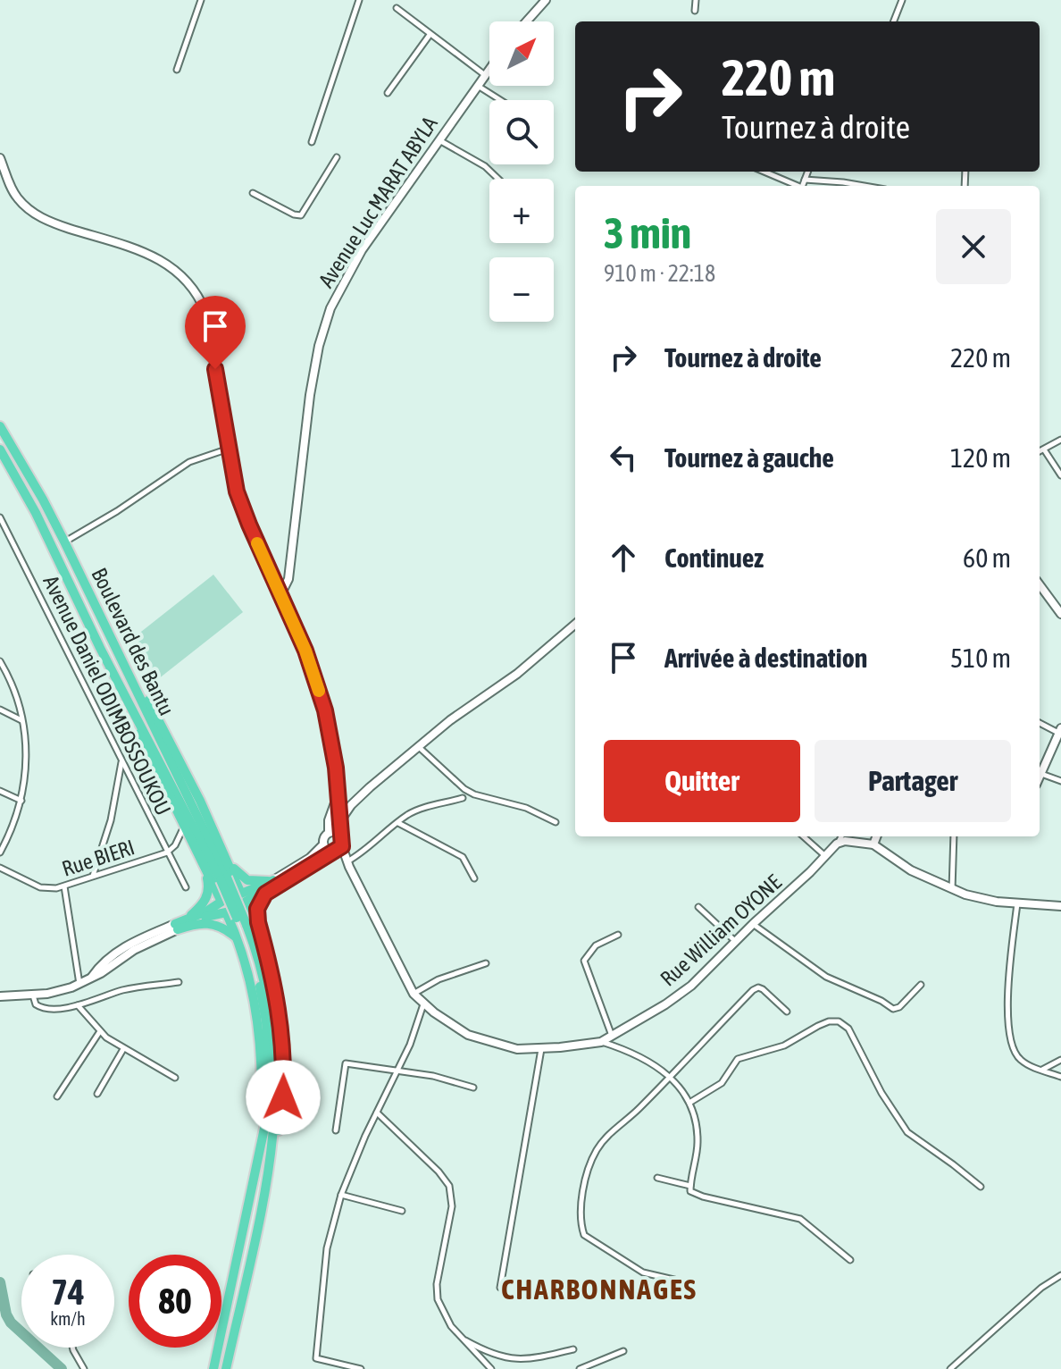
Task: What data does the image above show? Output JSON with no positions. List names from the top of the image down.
{
  "streets": {
    "highway": ["Boulevard des Bantu"],
    "street": [
      "Avenue Luc MARAT ABYLA",
      "Avenue Daniel ODIMBOSSOUKOU",
      "Rue BIERI",
      "Rue William OYONE"
    ]
  },
  "crossings": [
    ["Avenue Daniel ODIMBOSSOUKOU", "Rue BIERI"]
  ],
  "districts": ["CHARBONNAGES"],
  "north": "top right",
  "page": {
    "map_buttons": ["+", "−"],
    "turn": ["220 m", "Tournez à droite"],
    "heading": ["3 min", "910 m · 22:18"],
    "list": [
      {
        "name": "Tournez à droite",
        "value": "220 m"
      },
      {
        "name": "Tournez à gauche",
        "value": "120 m"
      },
      {
        "name": "Continuez",
        "value": "60 m"
      },
      {
        "name": "Arrivée à destination",
        "value": "510 m"
      }
    ],
    "buttons": ["Quitter", "Partager"],
    "speed": "74 km/h",
    "limit": "80"
  }
}
